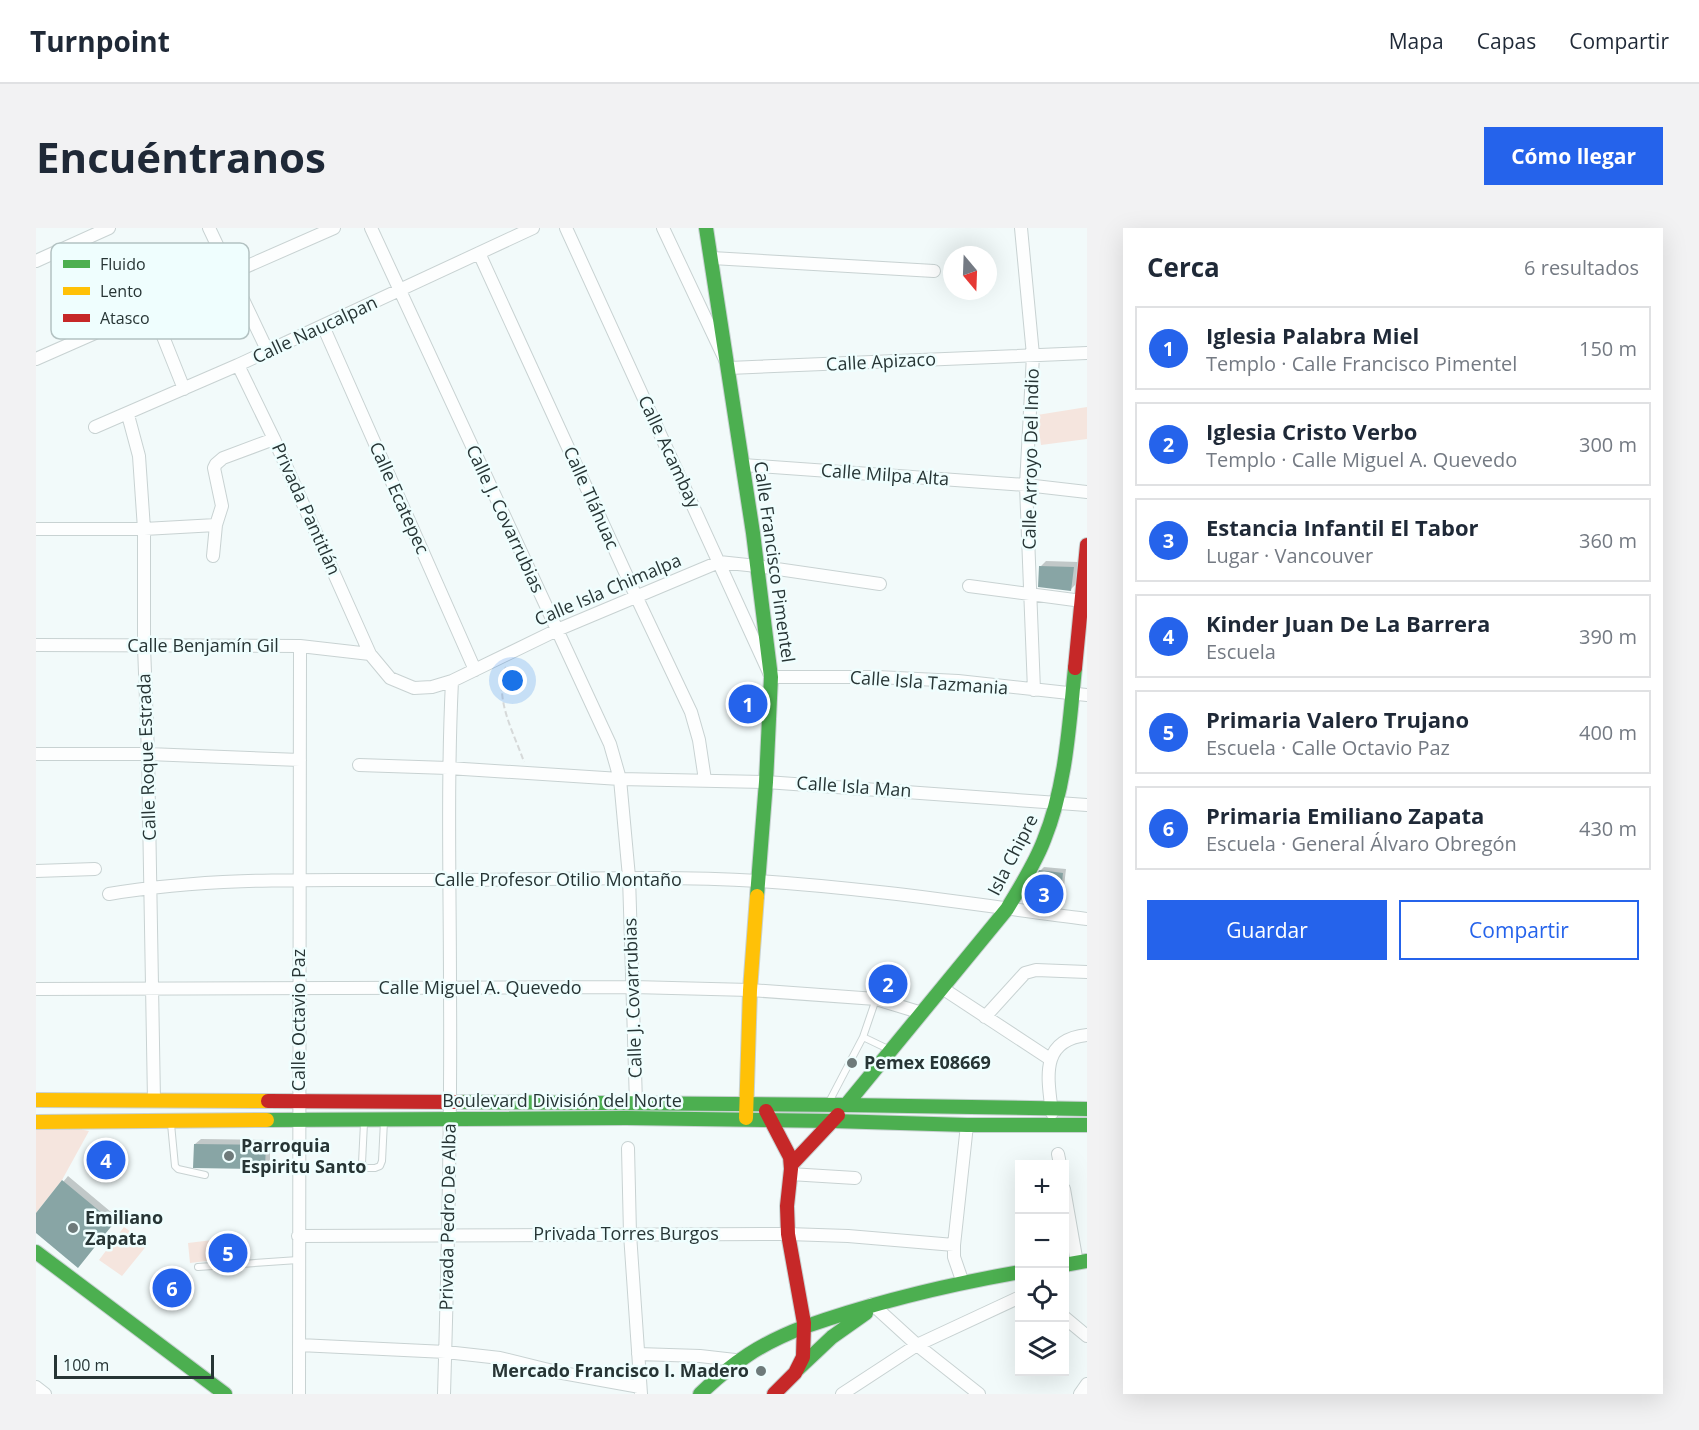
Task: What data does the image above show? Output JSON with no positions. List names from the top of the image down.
{
  "streets": {
    "main road": ["Calle Francisco Pimentel", "Isla Chipre", "Boulevard División del Norte"],
    "street": [
      "Calle Naucalpan",
      "Calle Apizaco",
      "Calle Acambay",
      "Calle Arroyo Del Indio",
      "Calle Milpa Alta",
      "Calle Ecatepec",
      "Calle Tláhuac",
      "Privada Pantitlán",
      "Calle J. Covarrubias",
      "Calle Isla Chimalpa",
      "Calle Benjamín Gil",
      "Calle Isla Tazmania",
      "Calle Roque Estrada",
      "Calle Isla Man",
      "Calle Profesor Otilio Montaño",
      "Calle Miguel A. Quevedo",
      "Calle Octavio Paz",
      "Privada Pedro De Alba",
      "Privada Torres Burgos"
    ]
  },
  "crossings": [
    ["Calle Naucalpan", "Calle Ecatepec"],
    ["Calle Naucalpan", "Calle Tláhuac"],
    ["Calle Naucalpan", "Privada Pantitlán"],
    ["Calle Naucalpan", "Calle J. Covarrubias"],
    ["Calle Naucalpan", "Calle Roque Estrada"],
    ["Calle Apizaco", "Calle Arroyo Del Indio"],
    ["Calle Apizaco", "Calle Francisco Pimentel"],
    ["Calle Acambay", "Calle Francisco Pimentel"],
    ["Calle Acambay", "Calle Isla Chimalpa"],
    ["Calle Acambay", "Calle Isla Tazmania"],
    ["Calle Arroyo Del Indio", "Calle Milpa Alta"],
    ["Calle Arroyo Del Indio", "Calle Isla Tazmania"],
    ["Calle Milpa Alta", "Calle Francisco Pimentel"],
    ["Calle Ecatepec", "Calle Isla Chimalpa"],
    ["Calle Tláhuac", "Calle Isla Chimalpa"],
    ["Calle Tláhuac", "Calle Isla Man"],
    ["Privada Pantitlán", "Calle Isla Chimalpa"],
    ["Privada Pantitlán", "Calle Benjamín Gil"],
    ["Calle J. Covarrubias", "Calle Isla Chimalpa"],
    ["Calle J. Covarrubias", "Calle Isla Man"],
    ["Calle J. Covarrubias", "Calle Profesor Otilio Montaño"],
    ["Calle J. Covarrubias", "Calle Miguel A. Quevedo"],
    ["Calle J. Covarrubias", "Boulevard División del Norte"],
    ["Calle Francisco Pimentel", "Calle Isla Chimalpa"],
    ["Calle Francisco Pimentel", "Calle Isla Tazmania"],
    ["Calle Francisco Pimentel", "Calle Isla Man"],
    ["Calle Francisco Pimentel", "Calle Profesor Otilio Montaño"],
    ["Calle Francisco Pimentel", "Calle Miguel A. Quevedo"],
    ["Calle Francisco Pimentel", "Boulevard División del Norte"],
    ["Calle Isla Chimalpa", "Calle Benjamín Gil"],
    ["Calle Isla Chimalpa", "Privada Pedro De Alba"],
    ["Calle Benjamín Gil", "Calle Roque Estrada"],
    ["Calle Benjamín Gil", "Calle Octavio Paz"],
    ["Calle Isla Tazmania", "Isla Chipre"],
    ["Calle Roque Estrada", "Calle Profesor Otilio Montaño"],
    ["Calle Roque Estrada", "Calle Miguel A. Quevedo"],
    ["Calle Roque Estrada", "Boulevard División del Norte"],
    ["Calle Isla Man", "Isla Chipre"],
    ["Calle Isla Man", "Privada Pedro De Alba"],
    ["Isla Chipre", "Calle Profesor Otilio Montaño"],
    ["Isla Chipre", "Calle Miguel A. Quevedo"],
    ["Isla Chipre", "Boulevard División del Norte"],
    ["Calle Profesor Otilio Montaño", "Calle Octavio Paz"],
    ["Calle Profesor Otilio Montaño", "Privada Pedro De Alba"],
    ["Calle Miguel A. Quevedo", "Calle Octavio Paz"],
    ["Calle Miguel A. Quevedo", "Privada Pedro De Alba"],
    ["Calle Octavio Paz", "Boulevard División del Norte"],
    ["Calle Octavio Paz", "Privada Torres Burgos"],
    ["Boulevard División del Norte", "Privada Pedro De Alba"],
    ["Privada Pedro De Alba", "Privada Torres Burgos"]
  ],
  "places": [
    "Pemex E08669",
    "Parroquia Espiritu Santo",
    "Emiliano Zapata",
    "Mercado Francisco I. Madero"
  ],
  "legend": ["Fluido", "Lento", "Atasco"],
  "scale_bar": "100 m",
  "north": "bottom",
  "page": {
    "header": "Turnpoint",
    "nav": ["Mapa", "Capas", "Compartir"],
    "buttons": [
      "Cómo llegar",
      ["Guardar", "Compartir"]
    ],
    "title": "Encuéntranos",
    "heading": ["Cerca", "6 resultados"],
    "list": [
      {
        "mark": "1",
        "name": "Iglesia Palabra Miel",
        "note": "Templo · Calle Francisco Pimentel",
        "value": "150 m"
      },
      {
        "mark": "2",
        "name": "Iglesia Cristo Verbo",
        "note": "Templo · Calle Miguel A. Quevedo",
        "value": "300 m"
      },
      {
        "mark": "3",
        "name": "Estancia Infantil El Tabor",
        "note": "Lugar · Vancouver",
        "value": "360 m"
      },
      {
        "mark": "4",
        "name": "Kinder Juan De La Barrera",
        "note": "Escuela",
        "value": "390 m"
      },
      {
        "mark": "5",
        "name": "Primaria Valero Trujano",
        "note": "Escuela · Calle Octavio Paz",
        "value": "400 m"
      },
      {
        "mark": "6",
        "name": "Primaria Emiliano Zapata",
        "note": "Escuela · General Álvaro Obregón",
        "value": "430 m"
      }
    ],
    "pins": [
      "1",
      "3",
      "2",
      "4",
      "5",
      "6"
    ],
    "map_buttons": ["+", "−"],
    "scale": "100 m"
  }
}
